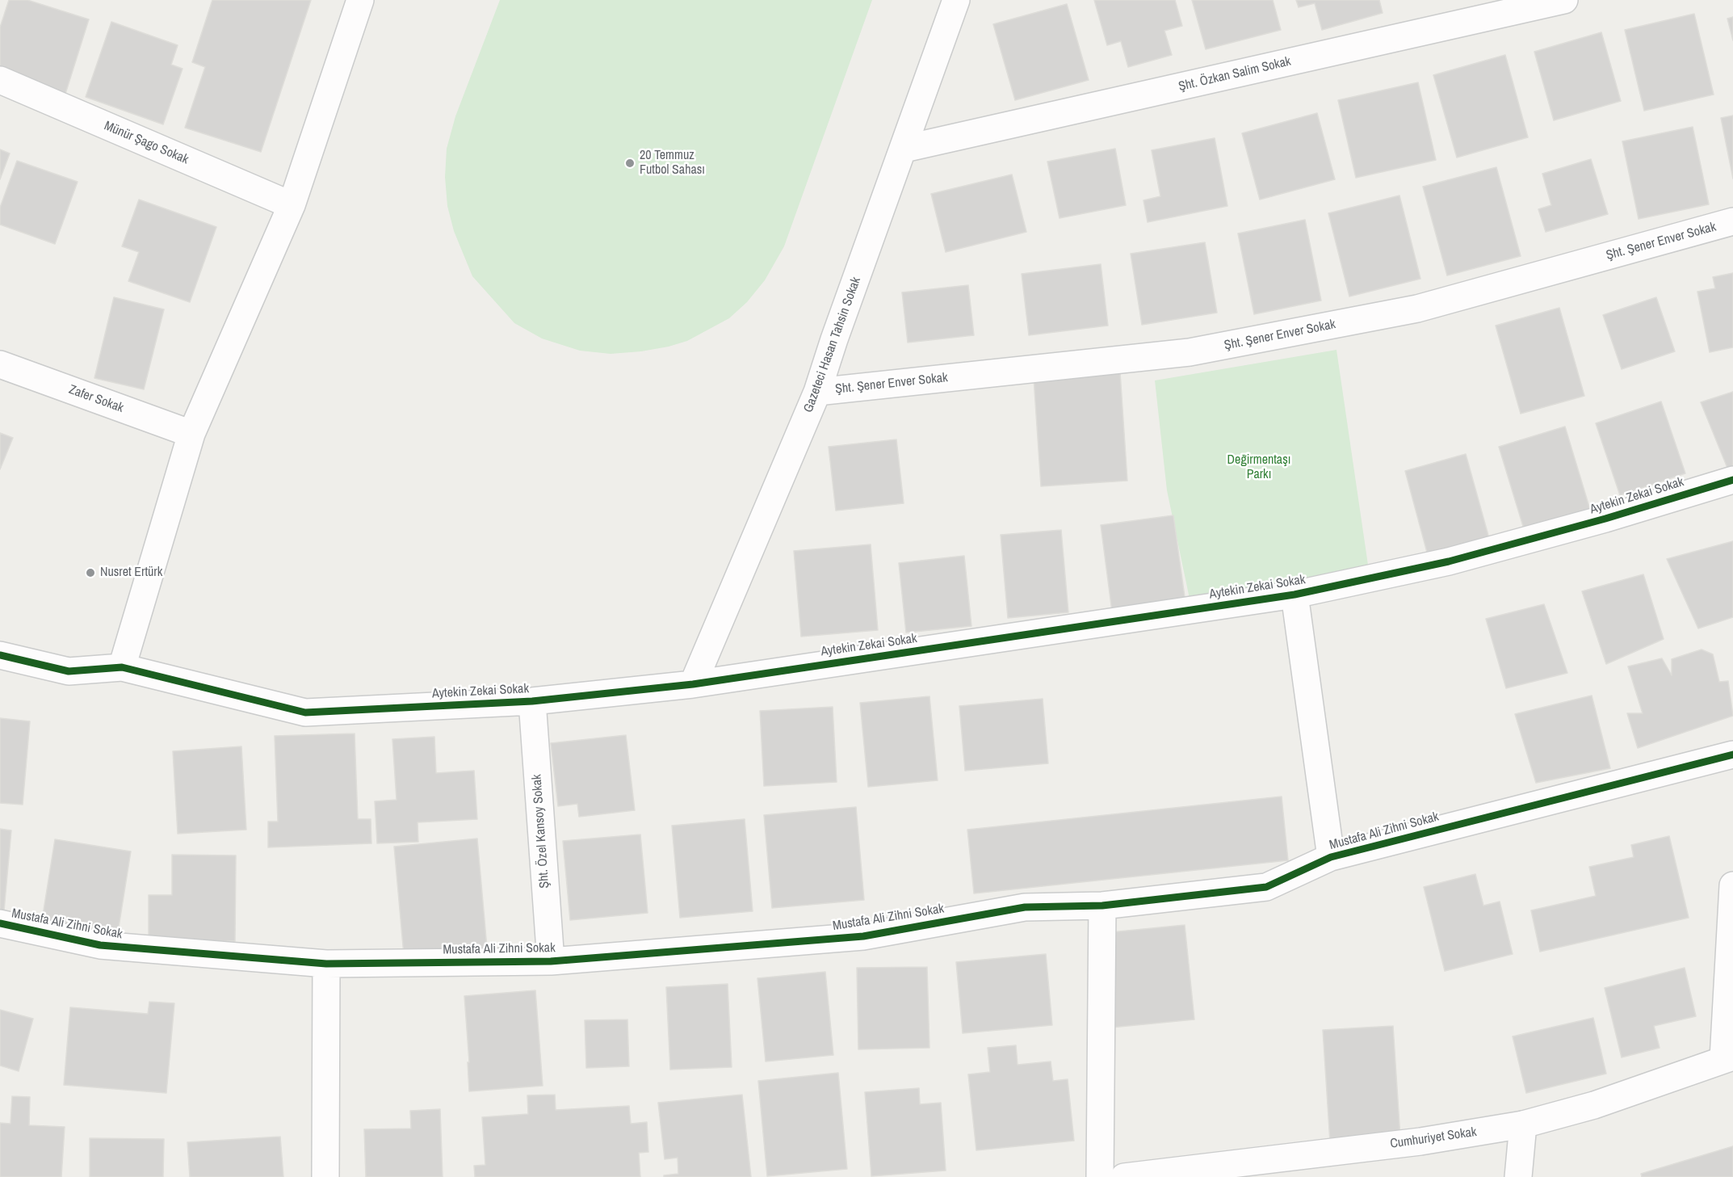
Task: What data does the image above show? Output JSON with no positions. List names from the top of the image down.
{
  "streets": {
    "street": [
      "Şht. Özkan Salim Sokak",
      "Münür Şago Sokak",
      "Şht. Şener Enver Sokak",
      "Gazeteci Hasan Tahsin Sokak",
      "Zafer Sokak",
      "Aytekin Zekai Sokak",
      "Şht. Özel Kansoy Sokak",
      "Mustafa Ali Zihni Sokak",
      "Cumhuriyet Sokak"
    ]
  },
  "crossings": [
    ["Şht. Özkan Salim Sokak", "Gazeteci Hasan Tahsin Sokak"],
    ["Şht. Şener Enver Sokak", "Gazeteci Hasan Tahsin Sokak"],
    ["Gazeteci Hasan Tahsin Sokak", "Aytekin Zekai Sokak"],
    ["Aytekin Zekai Sokak", "Şht. Özel Kansoy Sokak"],
    ["Şht. Özel Kansoy Sokak", "Mustafa Ali Zihni Sokak"]
  ],
  "parks": ["Değirmentaşı Parkı"],
  "places": ["20 Temmuz Futbol Sahası", "Nusret Ertürk"]
}
